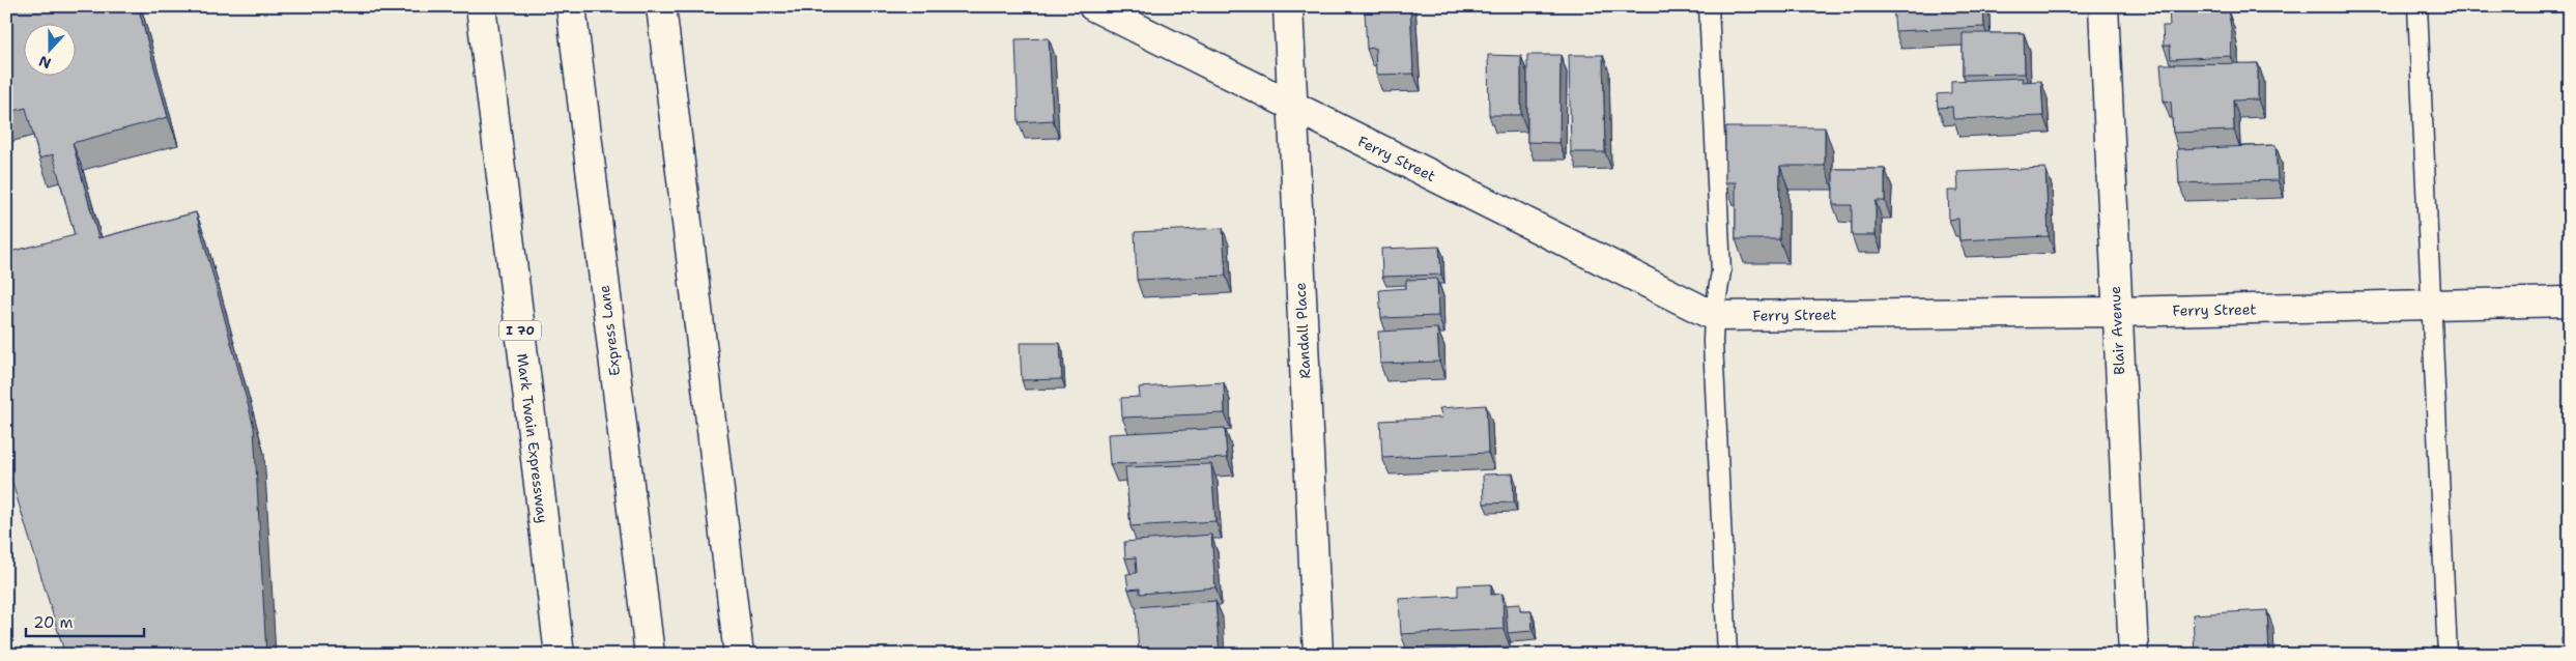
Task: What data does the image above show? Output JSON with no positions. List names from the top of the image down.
{
  "streets": {
    "main road": [
      "Ferry Street",
      "I 70",
      "Express Lane",
      "Randall Place",
      "Blair Avenue",
      "Mark Twain Expressway"
    ]
  },
  "crossings": [
    ["Ferry Street", "Randall Place"],
    ["Ferry Street", "Blair Avenue"]
  ],
  "scale_bar": "20 m",
  "north": "bottom"
}
